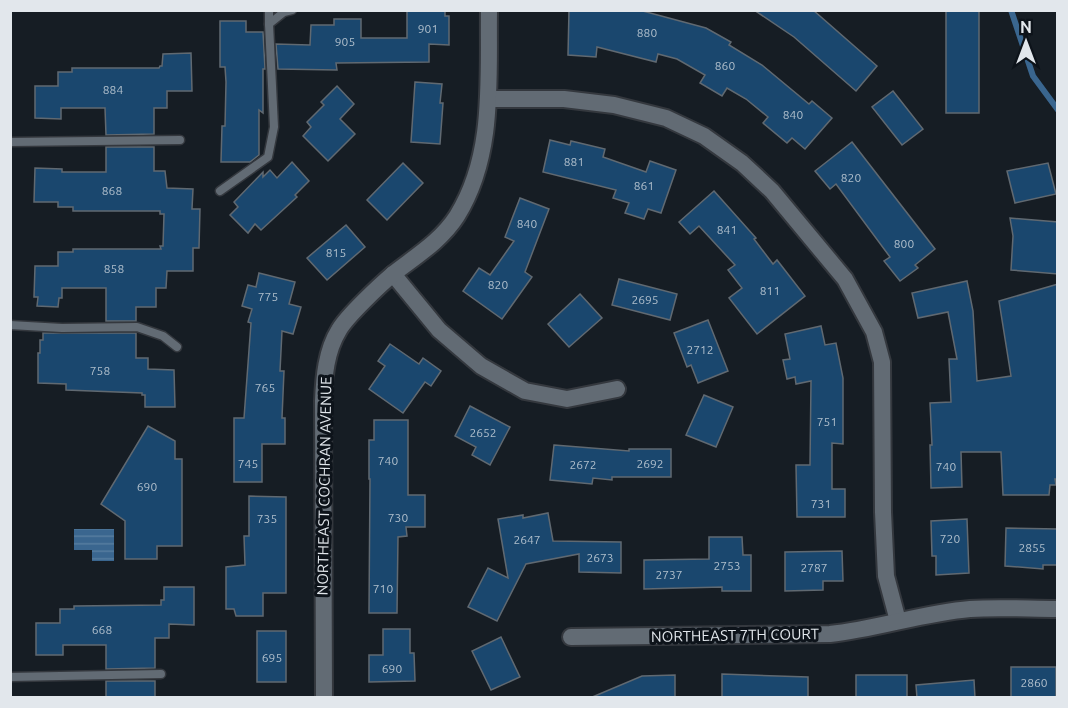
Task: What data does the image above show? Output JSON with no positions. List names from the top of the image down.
{
  "streets": {
    "street": ["NORTHEAST COCHRAN AVENUE", "NORTHEAST 7TH COURT"]
  },
  "house_numbers": [
    "901",
    "880",
    "905",
    "860",
    "884",
    "840",
    "881",
    "820",
    "861",
    "868",
    "840",
    "841",
    "800",
    "815",
    "858",
    "820",
    "811",
    "775",
    "2695",
    "2712",
    "758",
    "765",
    "751",
    "2652",
    "740",
    "745",
    "2692",
    "2672",
    "740",
    "690",
    "731",
    "730",
    "735",
    "720",
    "2647",
    "2855",
    "2673",
    "2753",
    "2787",
    "2737",
    "710",
    "668",
    "695",
    "690",
    "2860"
  ],
  "north": "top"
}
